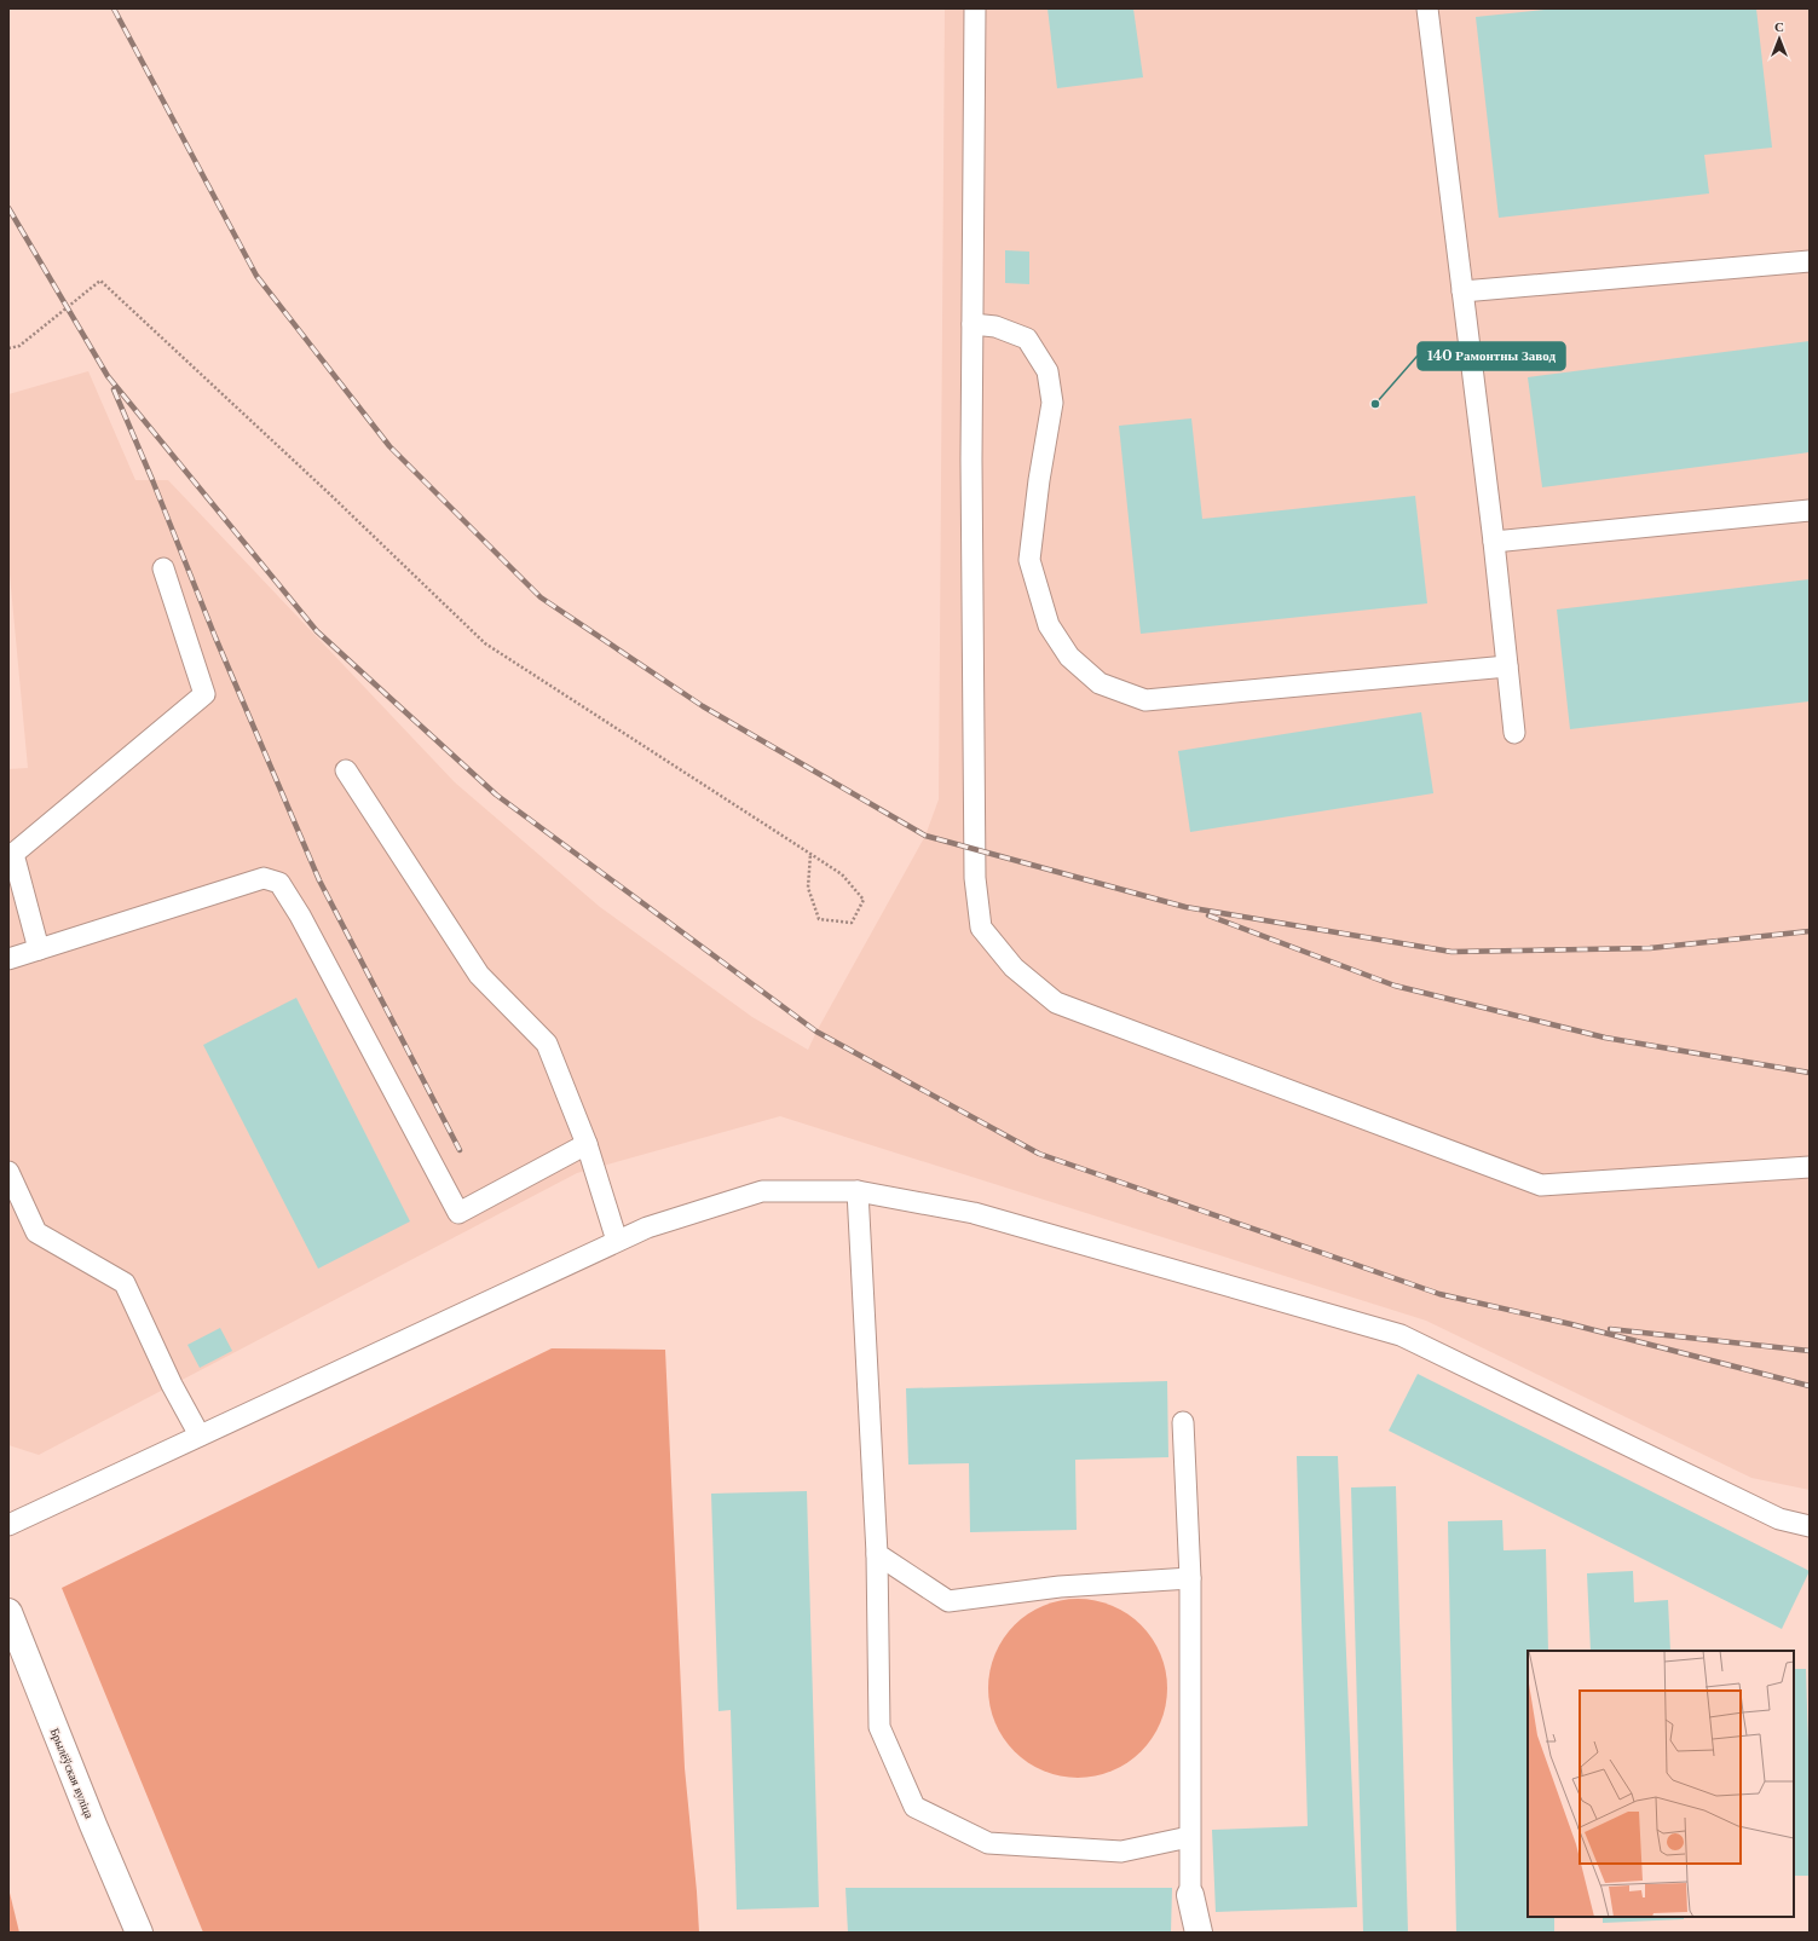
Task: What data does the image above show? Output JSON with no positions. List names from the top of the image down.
{
  "streets": {
    "street": ["Брылёўская вуліца"]
  },
  "places": ["140 Рамонтны Завод"],
  "north": "top"
}
